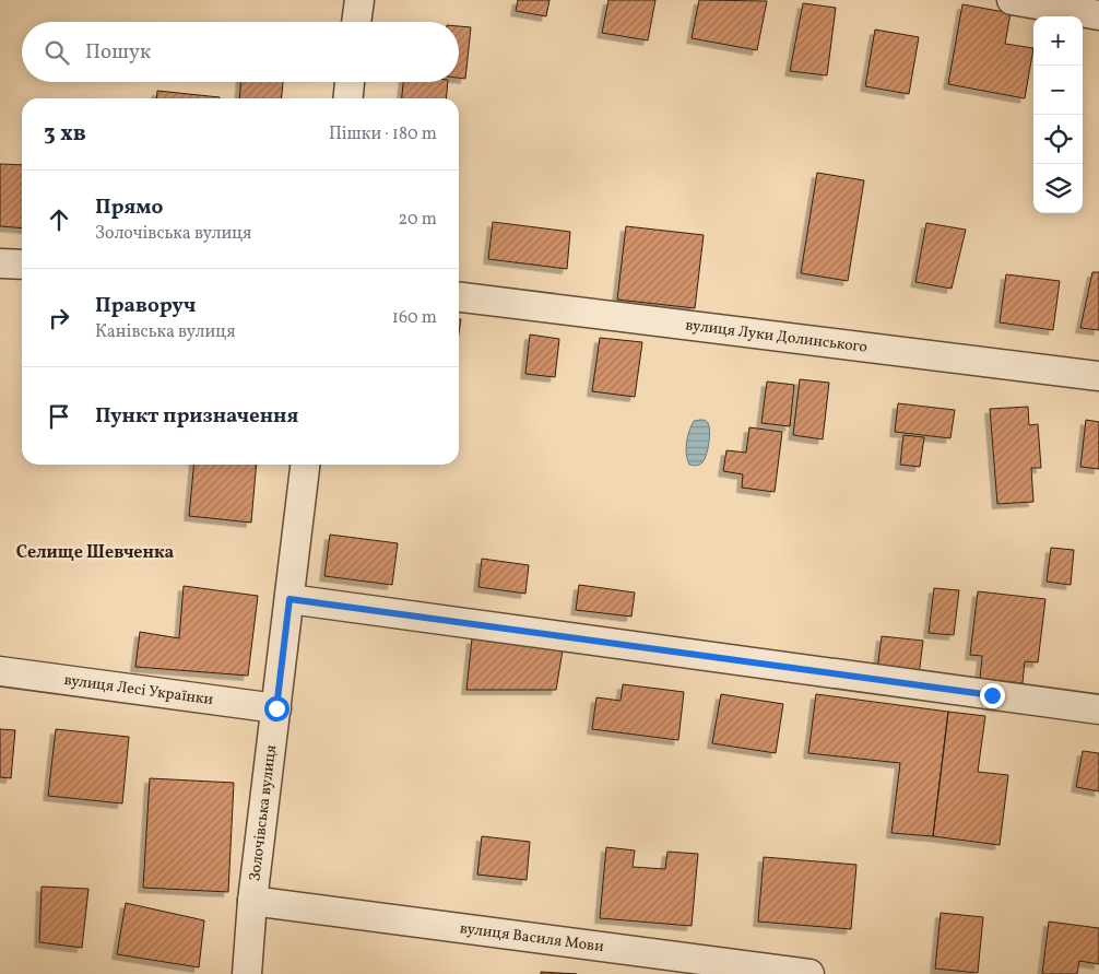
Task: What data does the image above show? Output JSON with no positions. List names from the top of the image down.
{
  "streets": {
    "street": [
      "вулиця Луки Долинського",
      "вулиця Лесі Українки",
      "Золочівська вулиця",
      "вулиця Василя Мови"
    ]
  },
  "crossings": [
    ["вулиця Лесі Українки", "Золочівська вулиця"],
    ["Золочівська вулиця", "вулиця Василя Мови"]
  ],
  "districts": ["Селище Шевченка"],
  "page": {
    "map_buttons": ["+", "−"],
    "search": "Пошук",
    "heading": ["3 хв", "Пішки · 180 m"],
    "list": [
      ["Прямо", "Золочівська вулиця", "20 m"],
      ["Праворуч", "Канівська вулиця", "160 m"],
      "Пункт призначення"
    ]
  }
}
